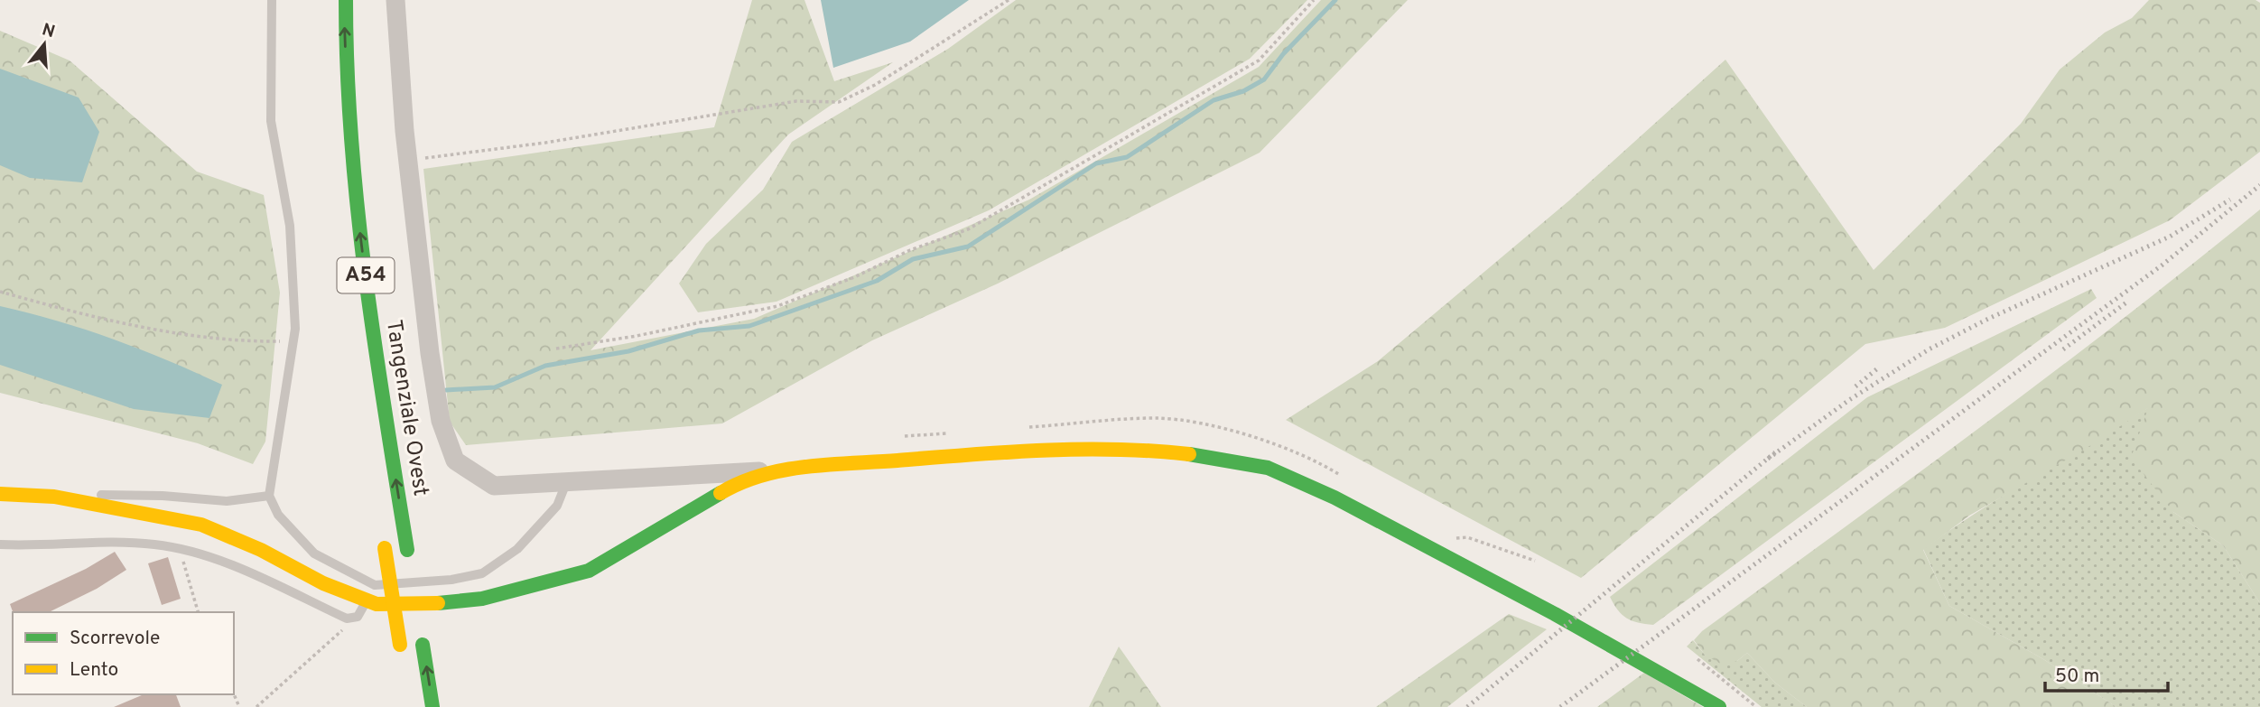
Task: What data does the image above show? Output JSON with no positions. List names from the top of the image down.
{
  "streets": {
    "main road": ["A54", "Tangenziale Ovest"]
  },
  "one_way": ["Tangenziale Ovest"],
  "legend": ["Scorrevole", "Lento"],
  "scale_bar": "50 m",
  "north": "top"
}
